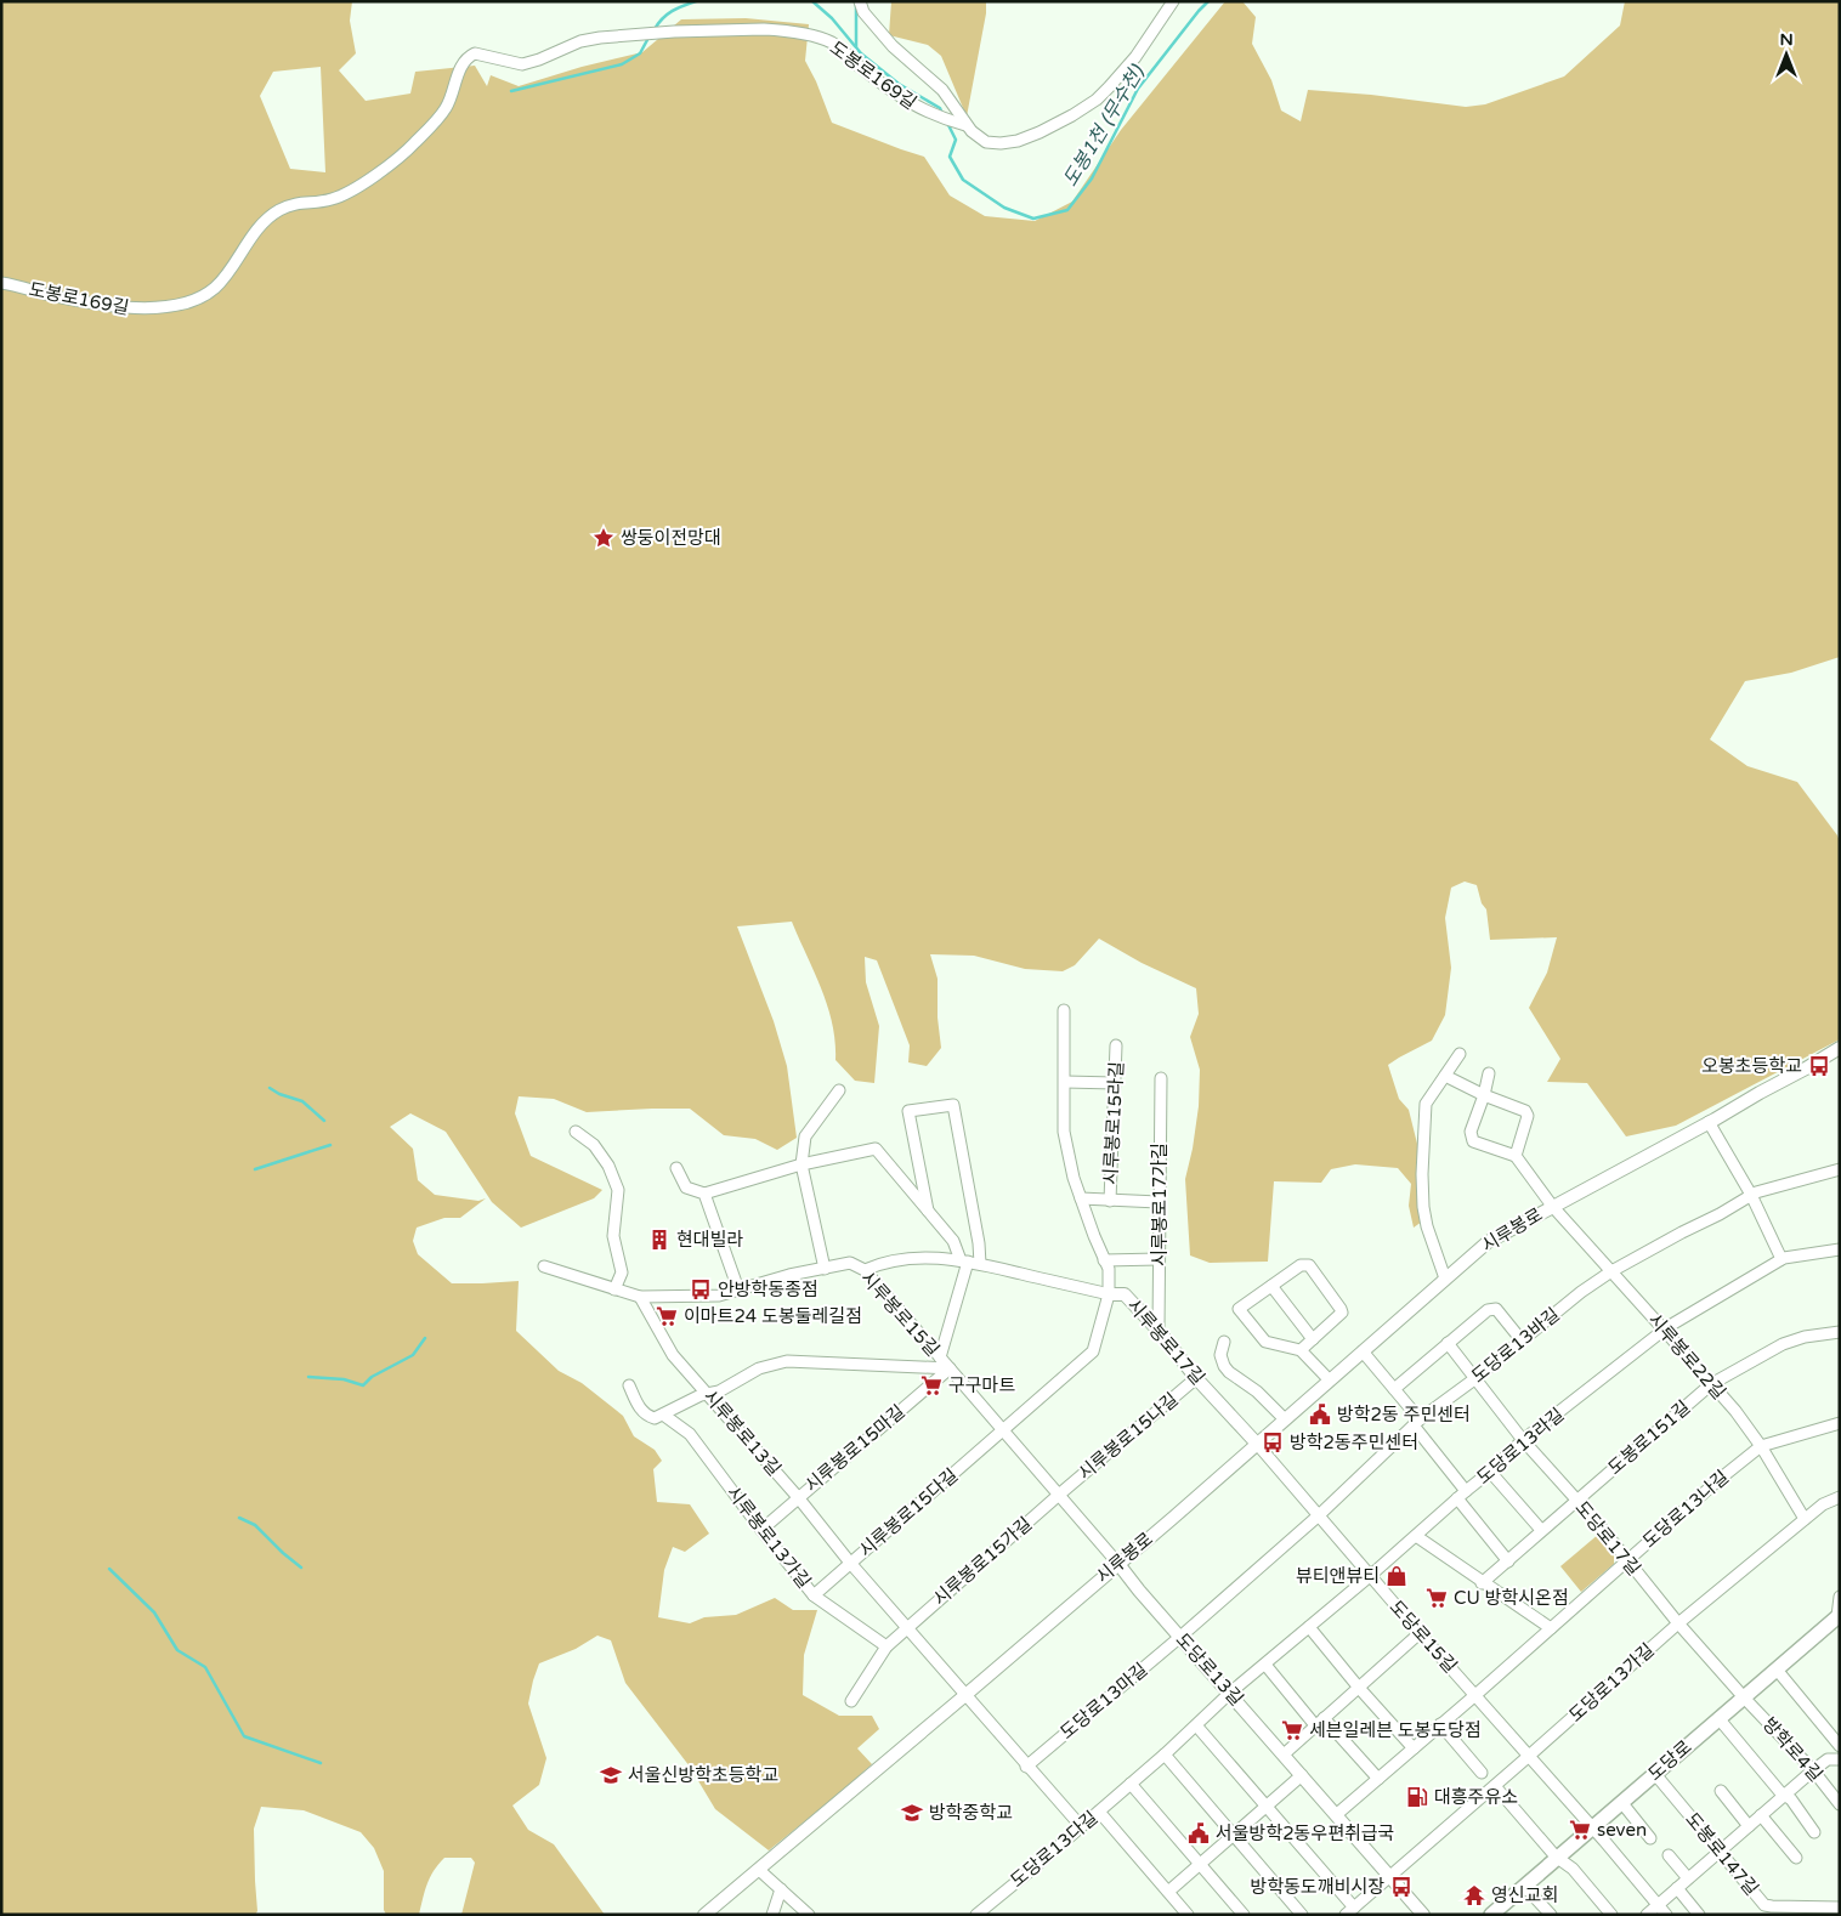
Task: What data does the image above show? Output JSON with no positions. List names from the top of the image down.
{
  "streets": {
    "main road": ["도당로"],
    "street": [
      "도봉로169길",
      "시루봉로15라길",
      "시루봉로17가길",
      "시루봉로",
      "시루봉로15길",
      "시루봉로17길",
      "도당로13바길",
      "시루봉로22길",
      "시루봉로13길",
      "시루봉로15나길",
      "도봉로151길",
      "도당로13라길",
      "시루봉로15마길",
      "도당로13나길",
      "시루봉로15다길",
      "시루봉로13가길",
      "도당로17길",
      "시루봉로15가길",
      "도당로15길",
      "도당로13길",
      "도당로13가길",
      "도당로13마길",
      "방학로4길",
      "도당로13다길",
      "도봉로147길"
    ]
  },
  "crossings": [
    ["시루봉로15라길", "시루봉로17가길"],
    ["시루봉로15라길", "시루봉로15길"],
    ["시루봉로15라길", "시루봉로17길"],
    ["시루봉로15라길", "시루봉로15다길"],
    ["시루봉로17가길", "시루봉로17길"],
    ["시루봉로", "시루봉로15길"],
    ["시루봉로", "시루봉로17길"],
    ["시루봉로", "시루봉로22길"],
    ["시루봉로", "도당로15길"],
    ["시루봉로", "도당로13길"],
    ["시루봉로15길", "시루봉로17길"],
    ["시루봉로15길", "시루봉로13길"],
    ["시루봉로15길", "시루봉로15나길"],
    ["시루봉로15길", "시루봉로15마길"],
    ["시루봉로15길", "시루봉로15다길"],
    ["시루봉로15길", "시루봉로15가길"],
    ["시루봉로15길", "도당로13길"],
    ["시루봉로17길", "시루봉로15나길"],
    ["시루봉로17길", "도당로15길"],
    ["도당로13바길", "시루봉로22길"],
    ["도당로13바길", "도당로17길"],
    ["도당로13바길", "도당로15길"],
    ["도당로13바길", "도당로13길"],
    ["도당로13바길", "도당로13마길"],
    ["시루봉로22길", "도봉로151길"],
    ["시루봉로22길", "도당로13라길"],
    ["시루봉로22길", "도당로13나길"],
    ["시루봉로22길", "도당로13가길"],
    ["시루봉로13길", "시루봉로15마길"],
    ["시루봉로13길", "시루봉로15다길"],
    ["시루봉로15나길", "시루봉로15가길"],
    ["도봉로151길", "도당로17길"],
    ["도당로13라길", "도당로17길"],
    ["도당로13라길", "도당로15길"],
    ["도당로13라길", "도당로13길"],
    ["도당로13라길", "도당로13다길"],
    ["시루봉로15마길", "시루봉로13가길"],
    ["도당로13나길", "도당로17길"],
    ["도당로13나길", "도당로15길"],
    ["도당로13나길", "도당로13길"],
    ["시루봉로15다길", "시루봉로13가길"],
    ["도당로17길", "도당로13가길"],
    ["도당로17길", "방학로4길"],
    ["도당로17길", "도당로"],
    ["도당로15길", "도당로13가길"],
    ["도당로15길", "도당로"],
    ["도당로13길", "도당로13가길"],
    ["도당로13길", "도당로13마길"],
    ["도당로13길", "도당로13다길"],
    ["방학로4길", "도당로"],
    ["도당로", "도봉로147길"]
  ],
  "water": ["도봉1천 (무수천)"],
  "places": {
    "place": ["쌍둥이전망대"],
    "bus stop": [
      "오봉초등학교",
      "안방학동종점",
      "방학2동주민센터",
      "방학동도깨비시장"
    ],
    "building": ["현대빌라"],
    "supermarket": [
      "이마트24 도봉둘레길점",
      "구구마트",
      "CU 방학시온점",
      "세븐일레븐 도봉도당점",
      "seven"
    ],
    "public building": ["방학2동 주민센터", "서울방학2동우편취급국"],
    "shop": ["뷰티앤뷰티"],
    "school or university": ["서울신방학초등학교", "방학중학교"],
    "fuel station": ["대흥주유소"],
    "temple": ["영신교회"]
  },
  "north": "top"
}
